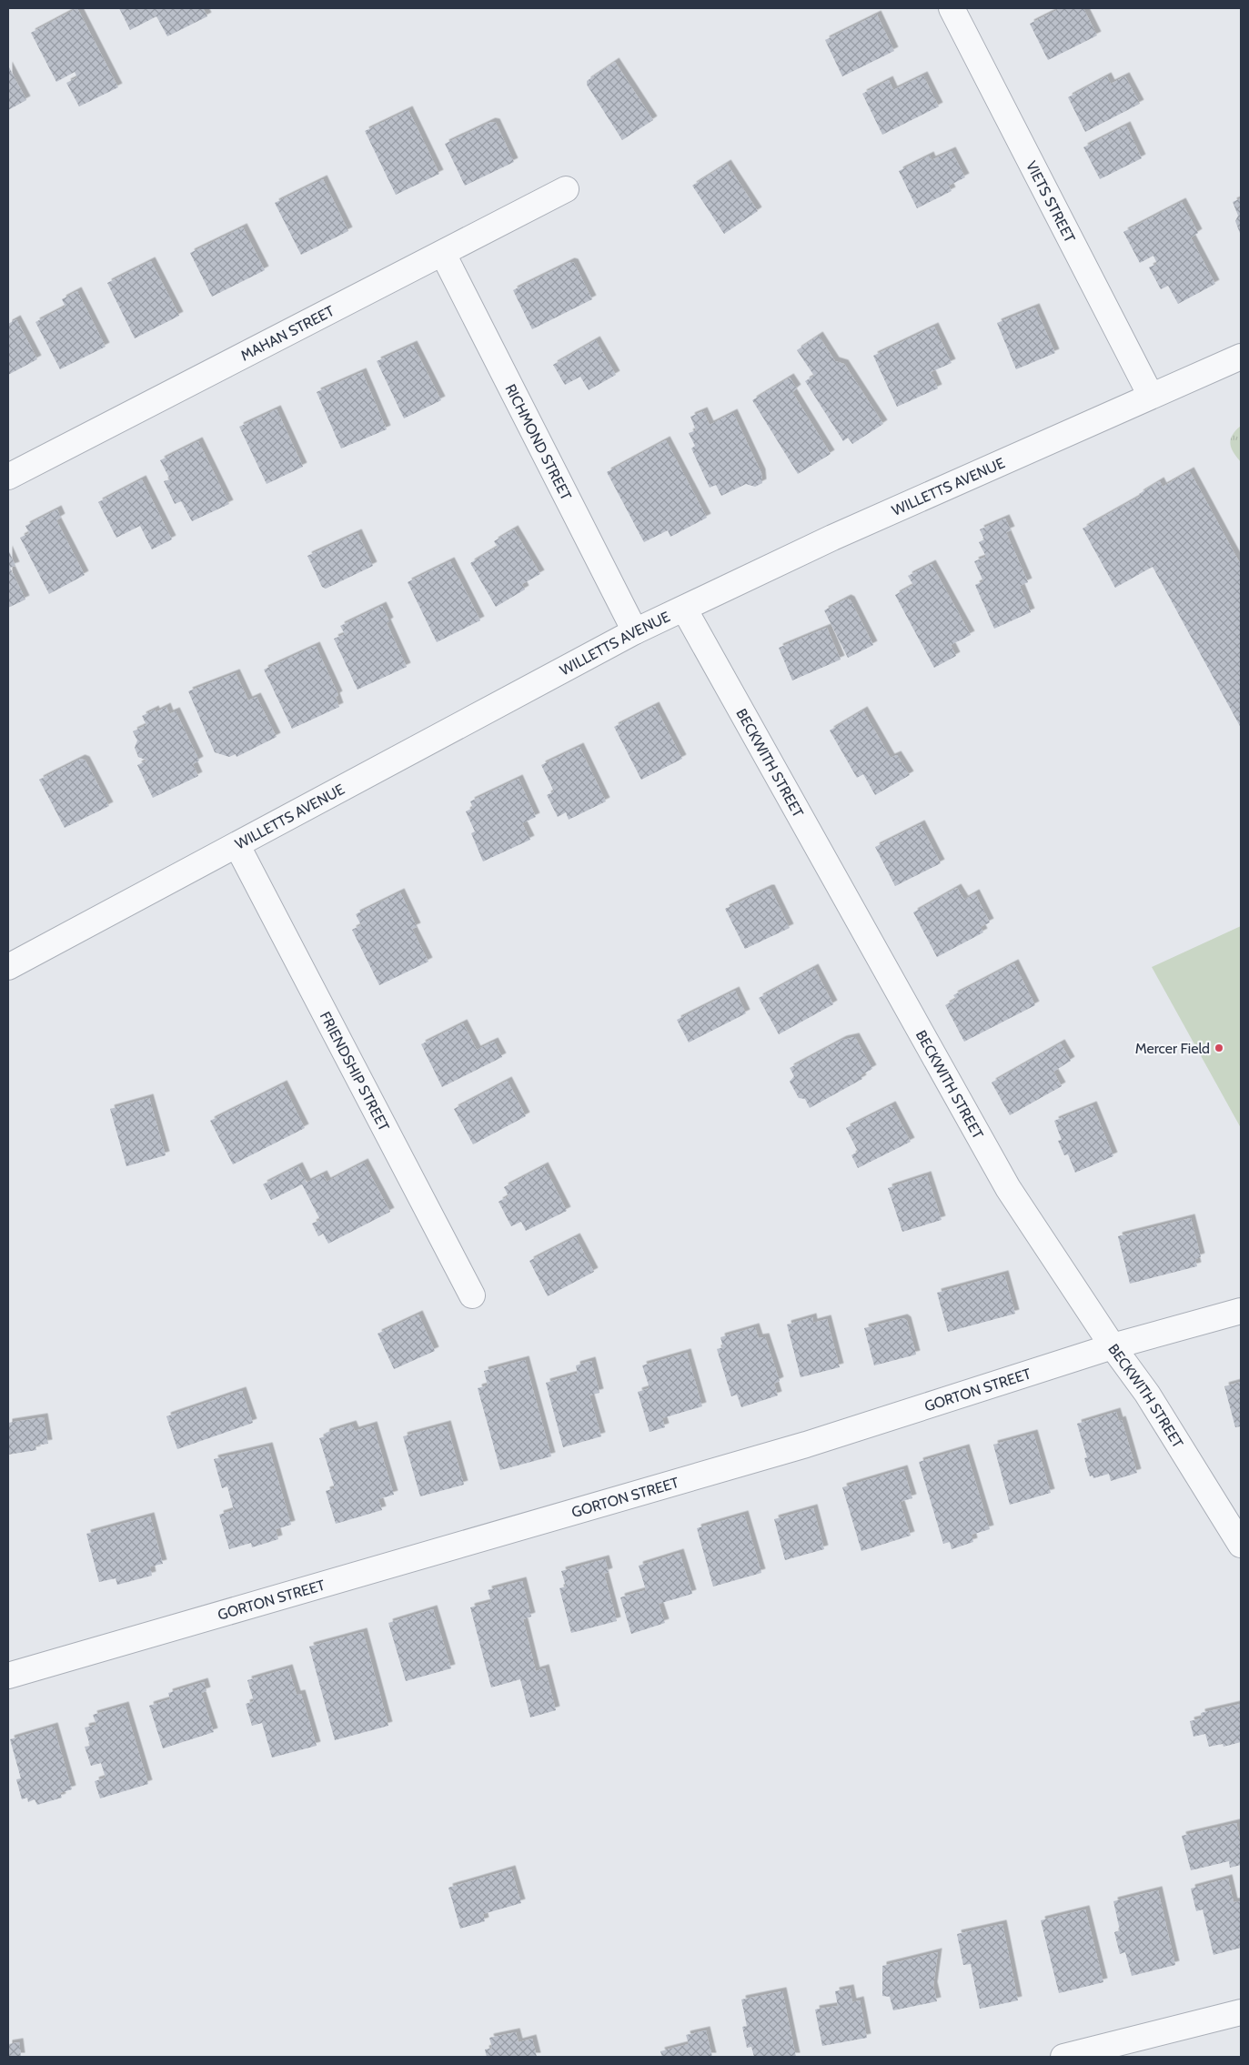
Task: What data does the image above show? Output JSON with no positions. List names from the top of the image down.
{
  "streets": {
    "street": [
      "VIETS STREET",
      "MAHAN STREET",
      "RICHMOND STREET",
      "WILLETTS AVENUE",
      "BECKWITH STREET",
      "FRIENDSHIP STREET",
      "GORTON STREET"
    ]
  },
  "crossings": [
    ["VIETS STREET", "WILLETTS AVENUE"],
    ["MAHAN STREET", "RICHMOND STREET"],
    ["RICHMOND STREET", "WILLETTS AVENUE"],
    ["WILLETTS AVENUE", "BECKWITH STREET"],
    ["WILLETTS AVENUE", "FRIENDSHIP STREET"],
    ["BECKWITH STREET", "GORTON STREET"]
  ],
  "places": ["Mercer Field"]
}
